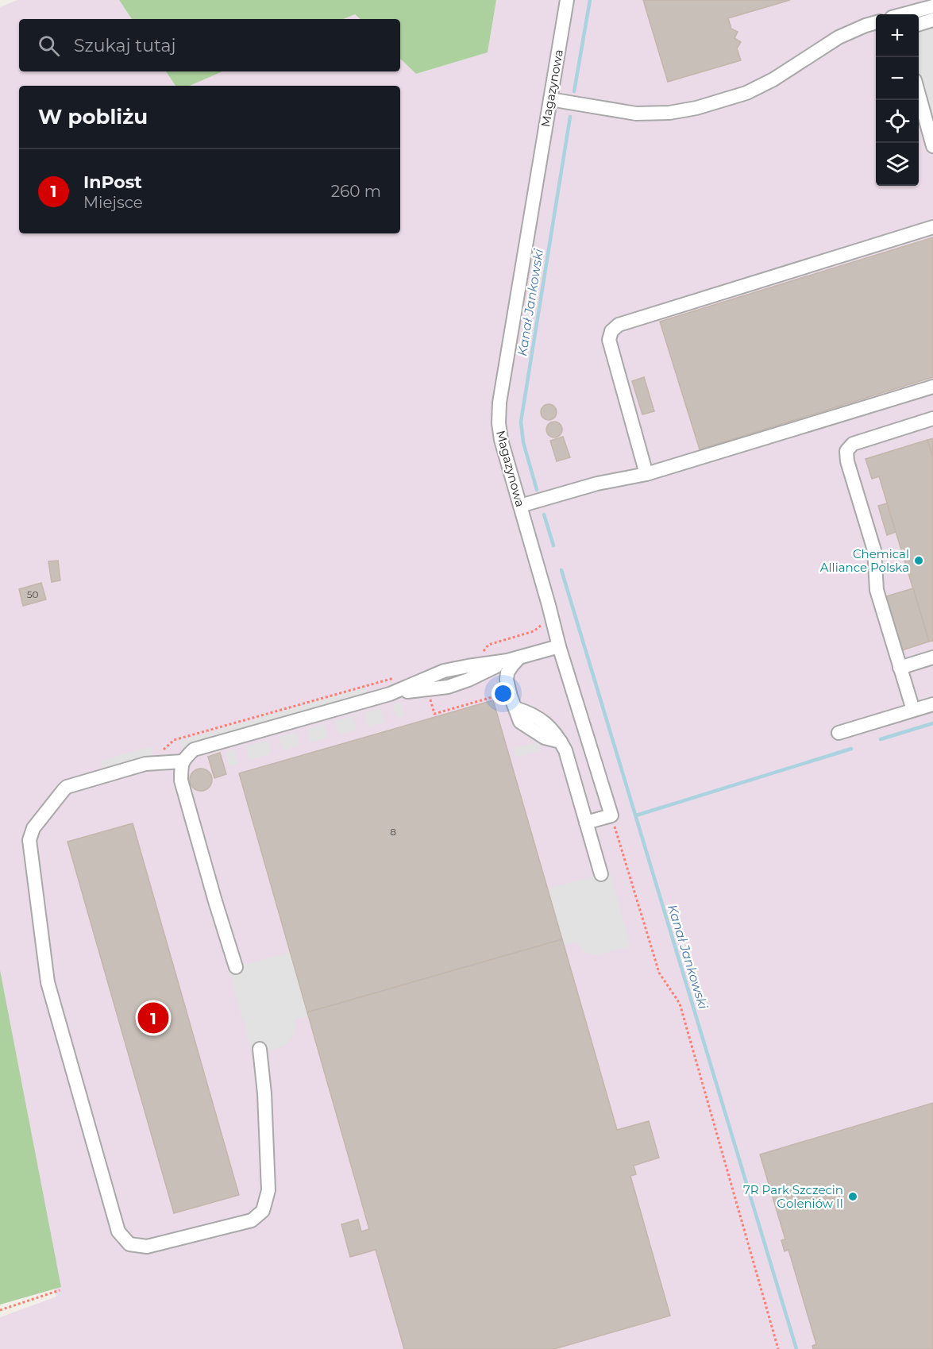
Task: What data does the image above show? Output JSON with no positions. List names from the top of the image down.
{
  "streets": {
    "street": ["Magazynowa"]
  },
  "water": ["Kanał Jankowski"],
  "places": ["Chemical Alliance Polska", "7R Park Szczecin Goleniów II"],
  "house_numbers": ["50", "8"],
  "page": {
    "map_buttons": ["+", "−"],
    "search": "Szukaj tutaj",
    "heading": "W pobliżu",
    "list": [
      {
        "mark": "1",
        "name": "InPost",
        "note": "Miejsce",
        "value": "260 m"
      }
    ],
    "pins": "1"
  }
}
